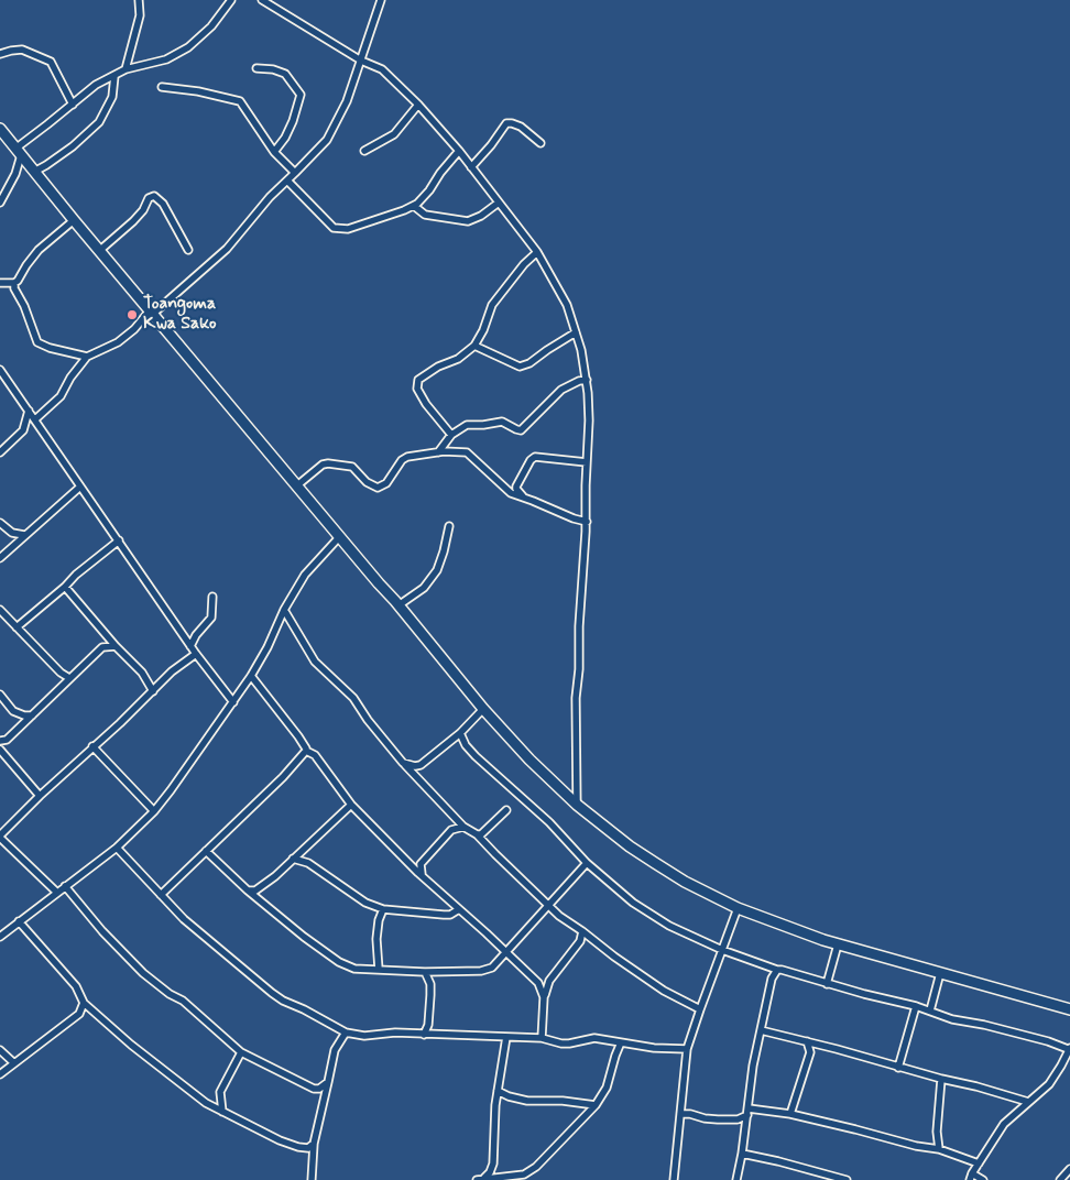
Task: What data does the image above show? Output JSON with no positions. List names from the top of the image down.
{
  "places": ["Toangoma Kwa Sako"]
}
